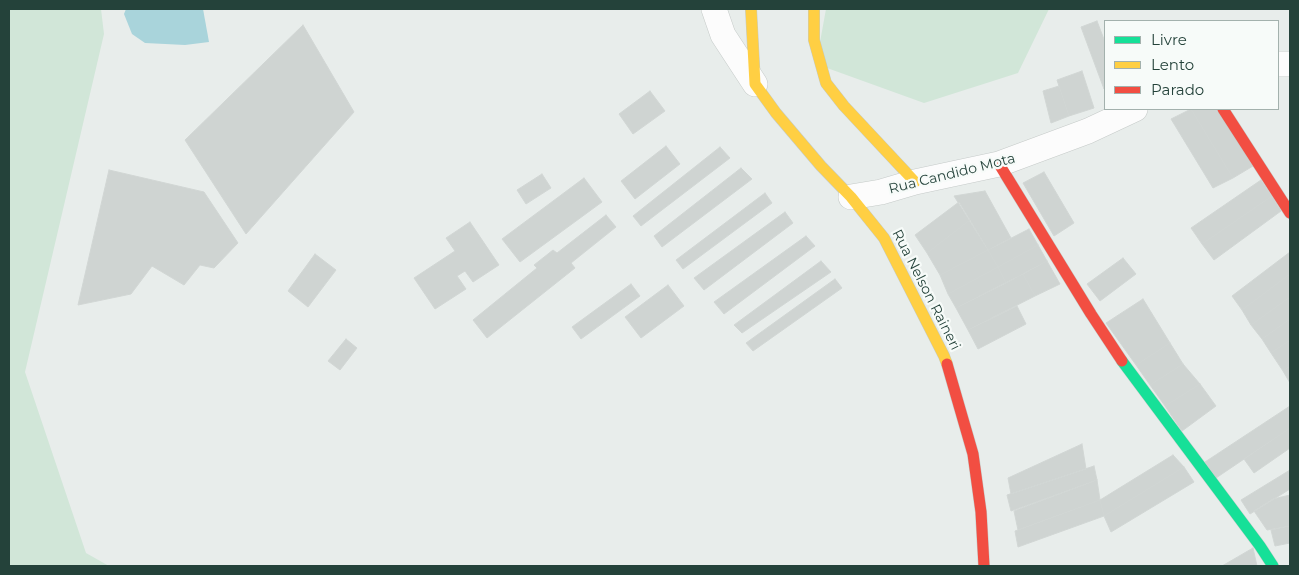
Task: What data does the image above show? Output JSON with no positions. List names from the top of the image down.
{
  "streets": {
    "street": ["Rua Candido Mota", "Rua Nelson Raineri"]
  },
  "crossings": [
    ["Rua Candido Mota", "Rua Nelson Raineri"]
  ],
  "legend": ["Livre", "Lento", "Parado"]
}
